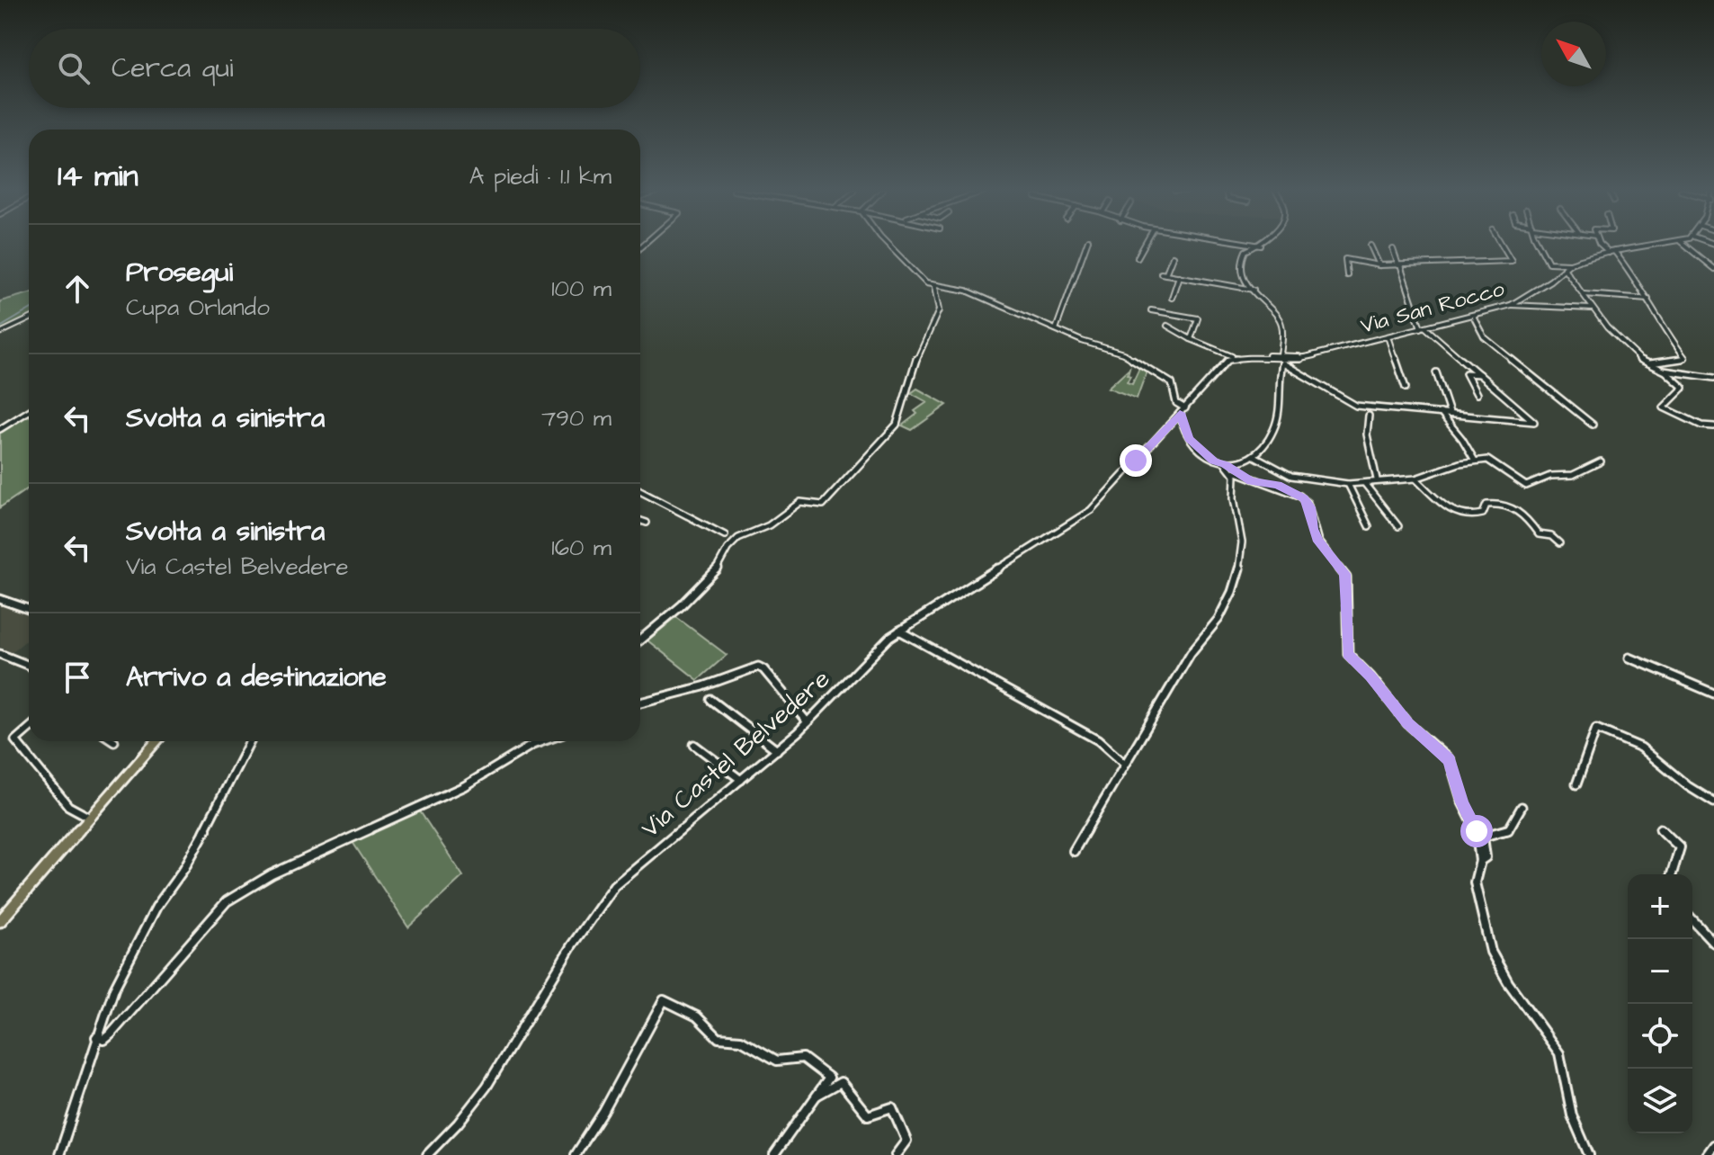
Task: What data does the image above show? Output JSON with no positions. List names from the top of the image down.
{
  "streets": {
    "street": ["Via San Rocco", "Via Castel Belvedere"]
  },
  "north": "top left",
  "page": {
    "search": "Cerca qui",
    "heading": ["14 min", "A piedi · 1.1 km"],
    "list": [
      ["Prosegui", "Cupa Orlando", "100 m"],
      ["Svolta a sinistra", "790 m"],
      ["Svolta a sinistra", "Via Castel Belvedere", "160 m"],
      "Arrivo a destinazione"
    ],
    "map_buttons": ["+", "−"]
  }
}
